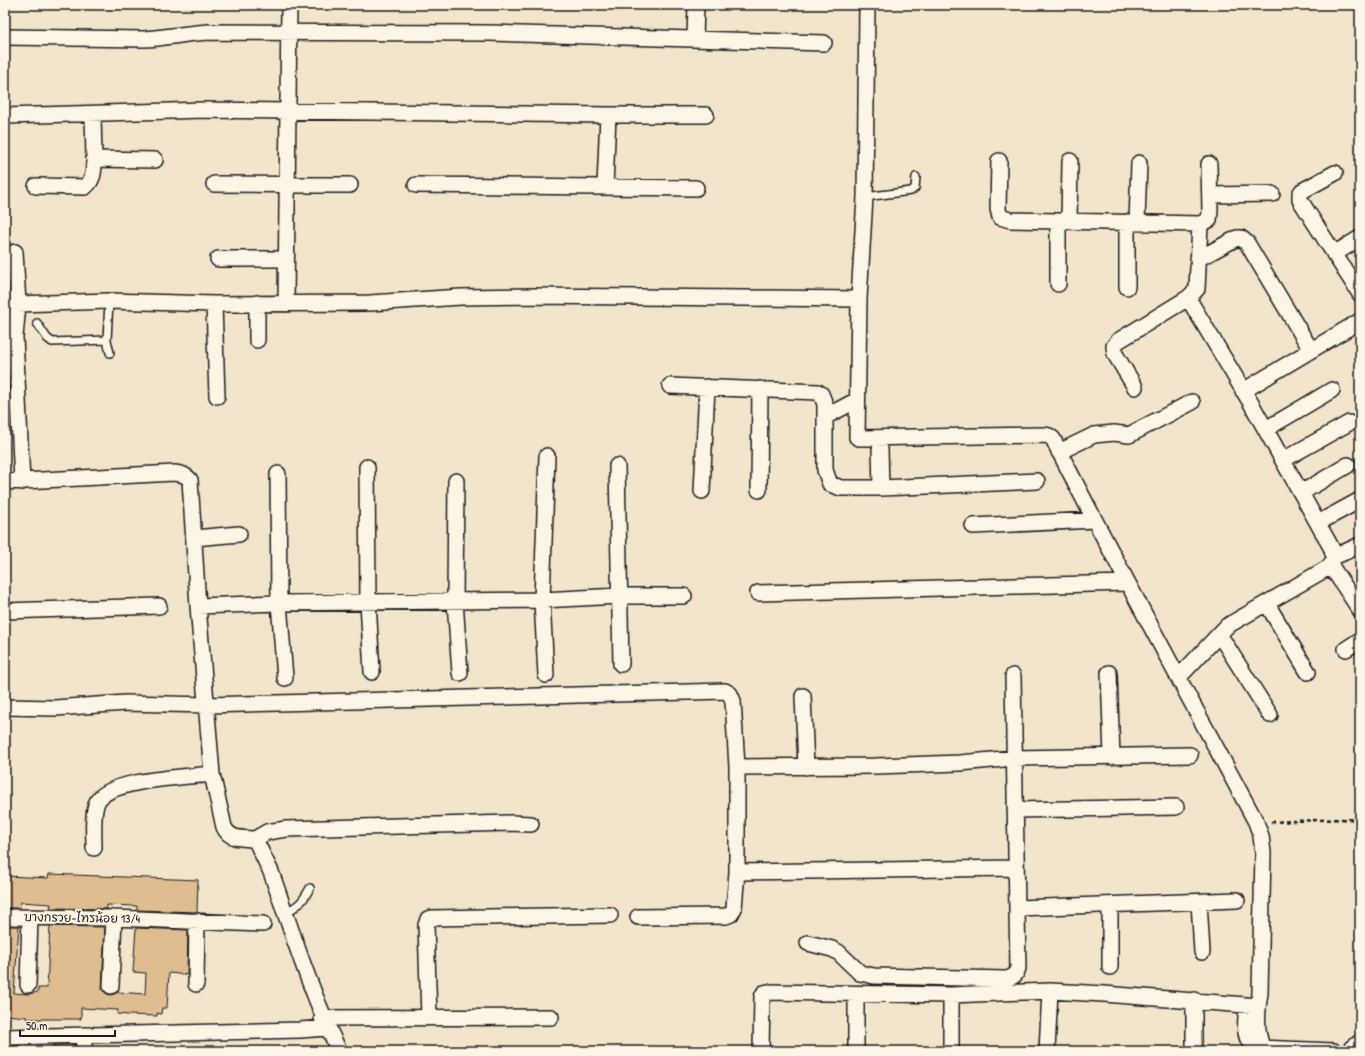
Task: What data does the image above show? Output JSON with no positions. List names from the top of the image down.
{
  "streets": {
    "street": ["บางกรวย-ไทรน้อย 13/4"]
  },
  "scale_bar": "50 m"
}
